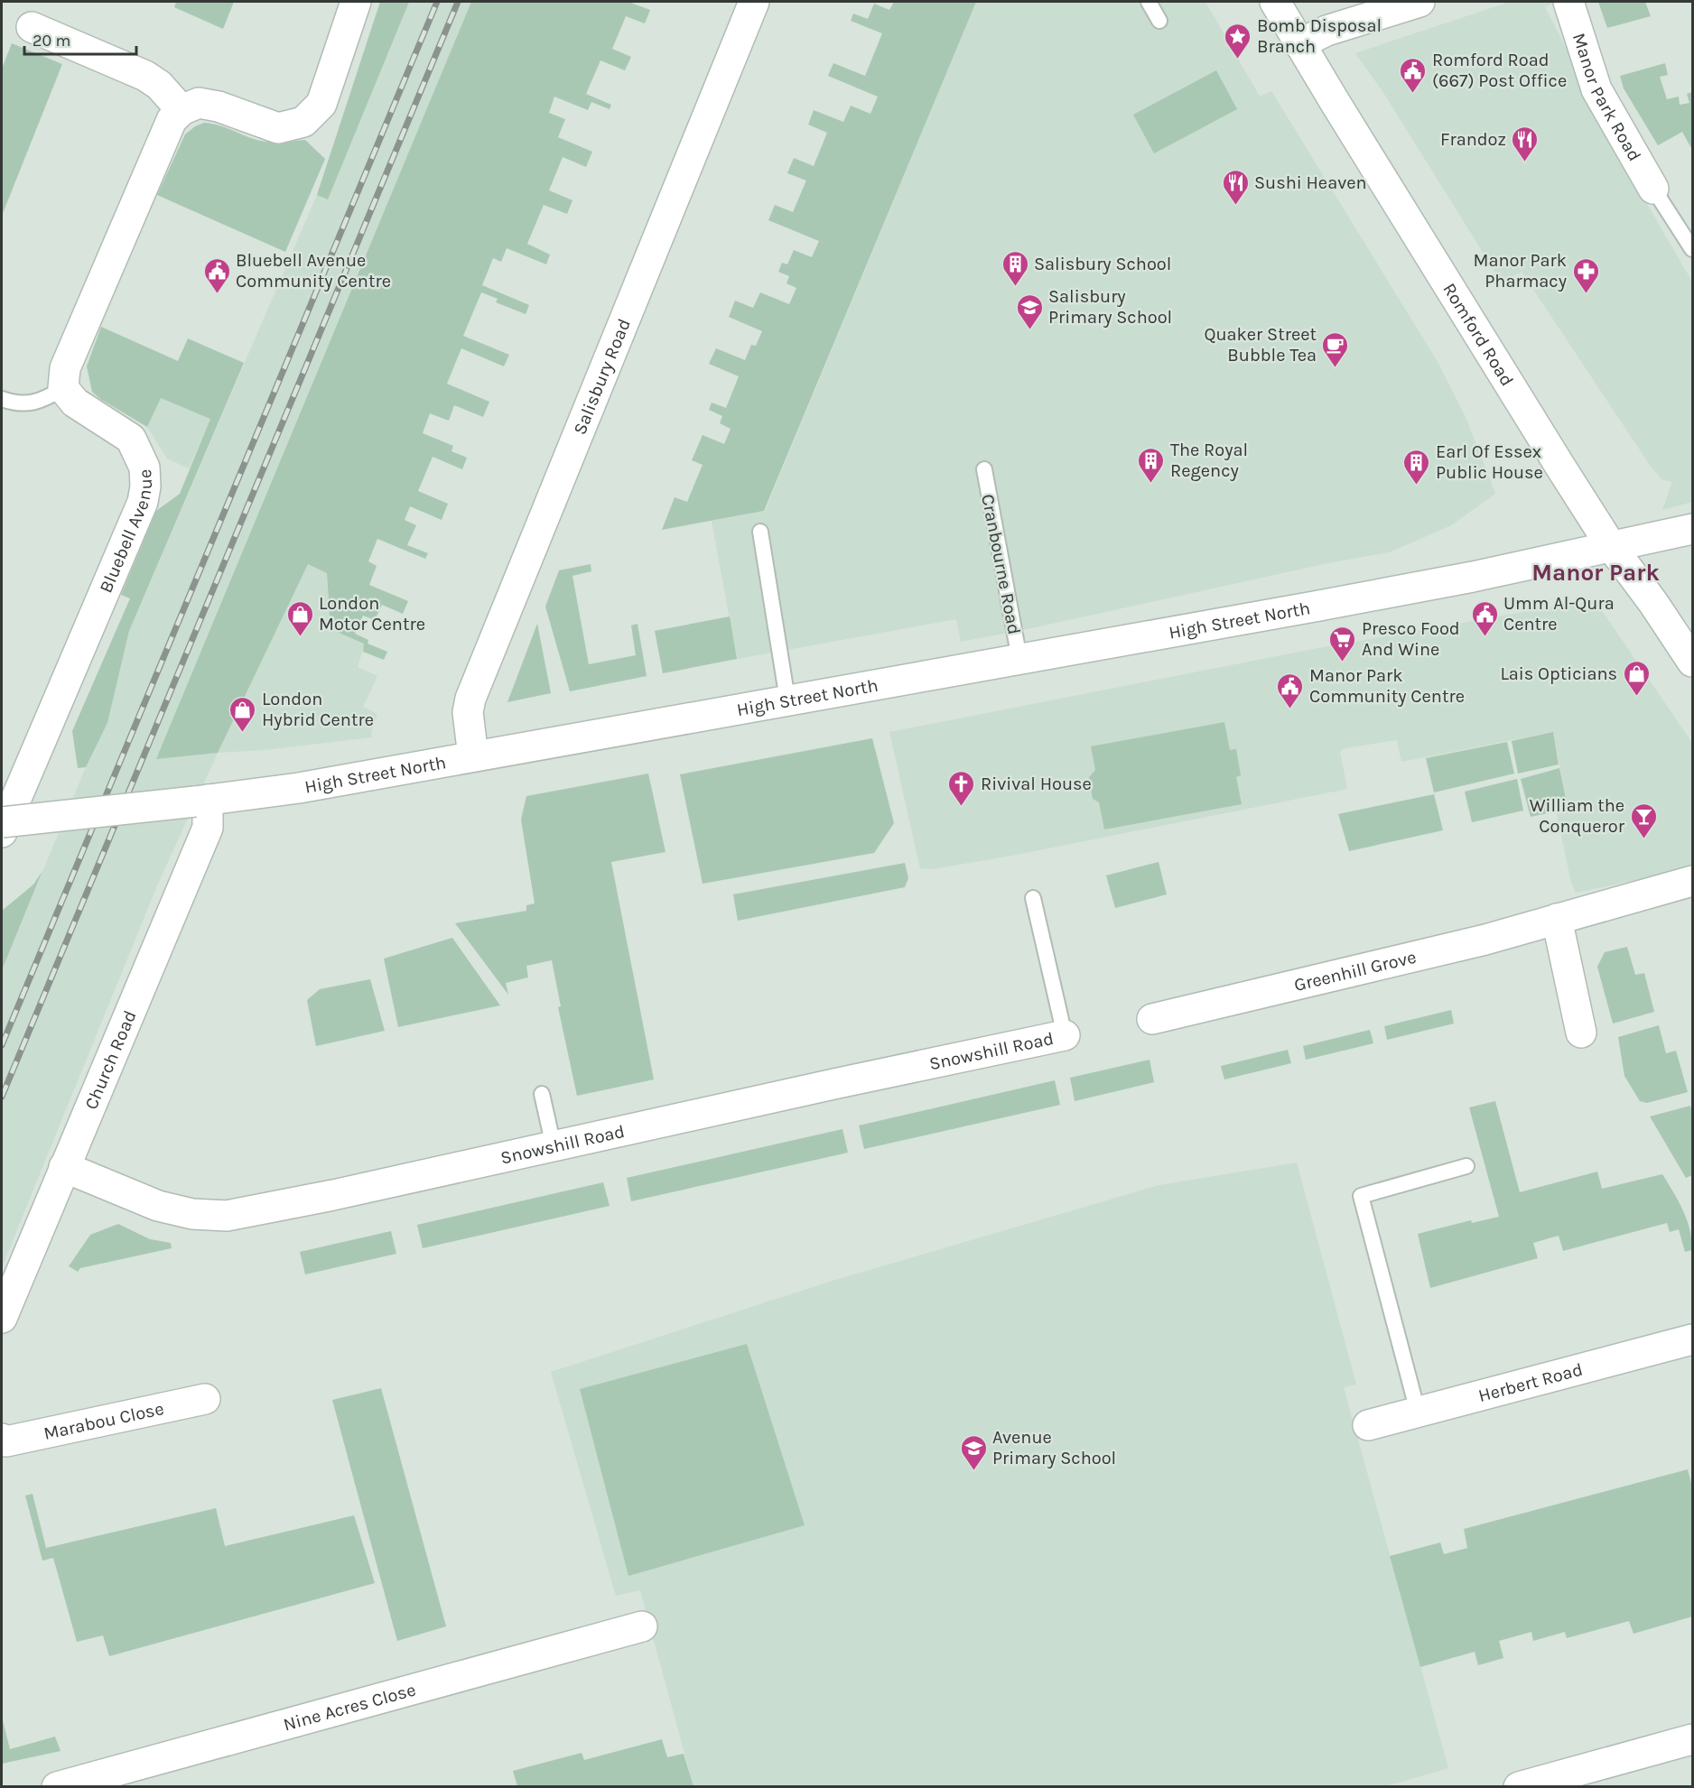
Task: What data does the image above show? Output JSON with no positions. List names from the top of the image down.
{
  "streets": {
    "street": [
      "Manor Park Road",
      "Romford Road",
      "Salisbury Road",
      "Bluebell Avenue",
      "High Street North",
      "Greenhill Grove",
      "Snowshill Road",
      "Church Road",
      "Herbert Road",
      "Marabou Close",
      "Nine Acres Close"
    ],
    "lane": ["Cranbourne Road"]
  },
  "crossings": [
    ["Romford Road", "High Street North"],
    ["Salisbury Road", "High Street North"],
    ["Cranbourne Road", "High Street North"],
    ["High Street North", "Church Road"],
    ["Snowshill Road", "Church Road"]
  ],
  "districts": ["Manor Park"],
  "places": {
    "place": ["Bomb Disposal Branch"],
    "public building": [
      "Romford Road (667) Post Office",
      "Bluebell Avenue Community Centre",
      "Umm Al-Qura Centre",
      "Manor Park Community Centre"
    ],
    "restaurant": ["Frandoz", "Sushi Heaven"],
    "building": ["Salisbury School", "The Royal Regency", "Earl Of Essex Public House"],
    "pharmacy": ["Manor Park Pharmacy"],
    "school or university": ["Salisbury Primary School", "Avenue Primary School"],
    "cafe": ["Quaker Street Bubble Tea"],
    "shop": ["London Motor Centre", "Lais Opticians", "London Hybrid Centre"],
    "supermarket": ["Presco Food And Wine"],
    "church": ["Rivival House"],
    "bar": ["William the Conqueror"]
  },
  "scale_bar": "20 m"
}
